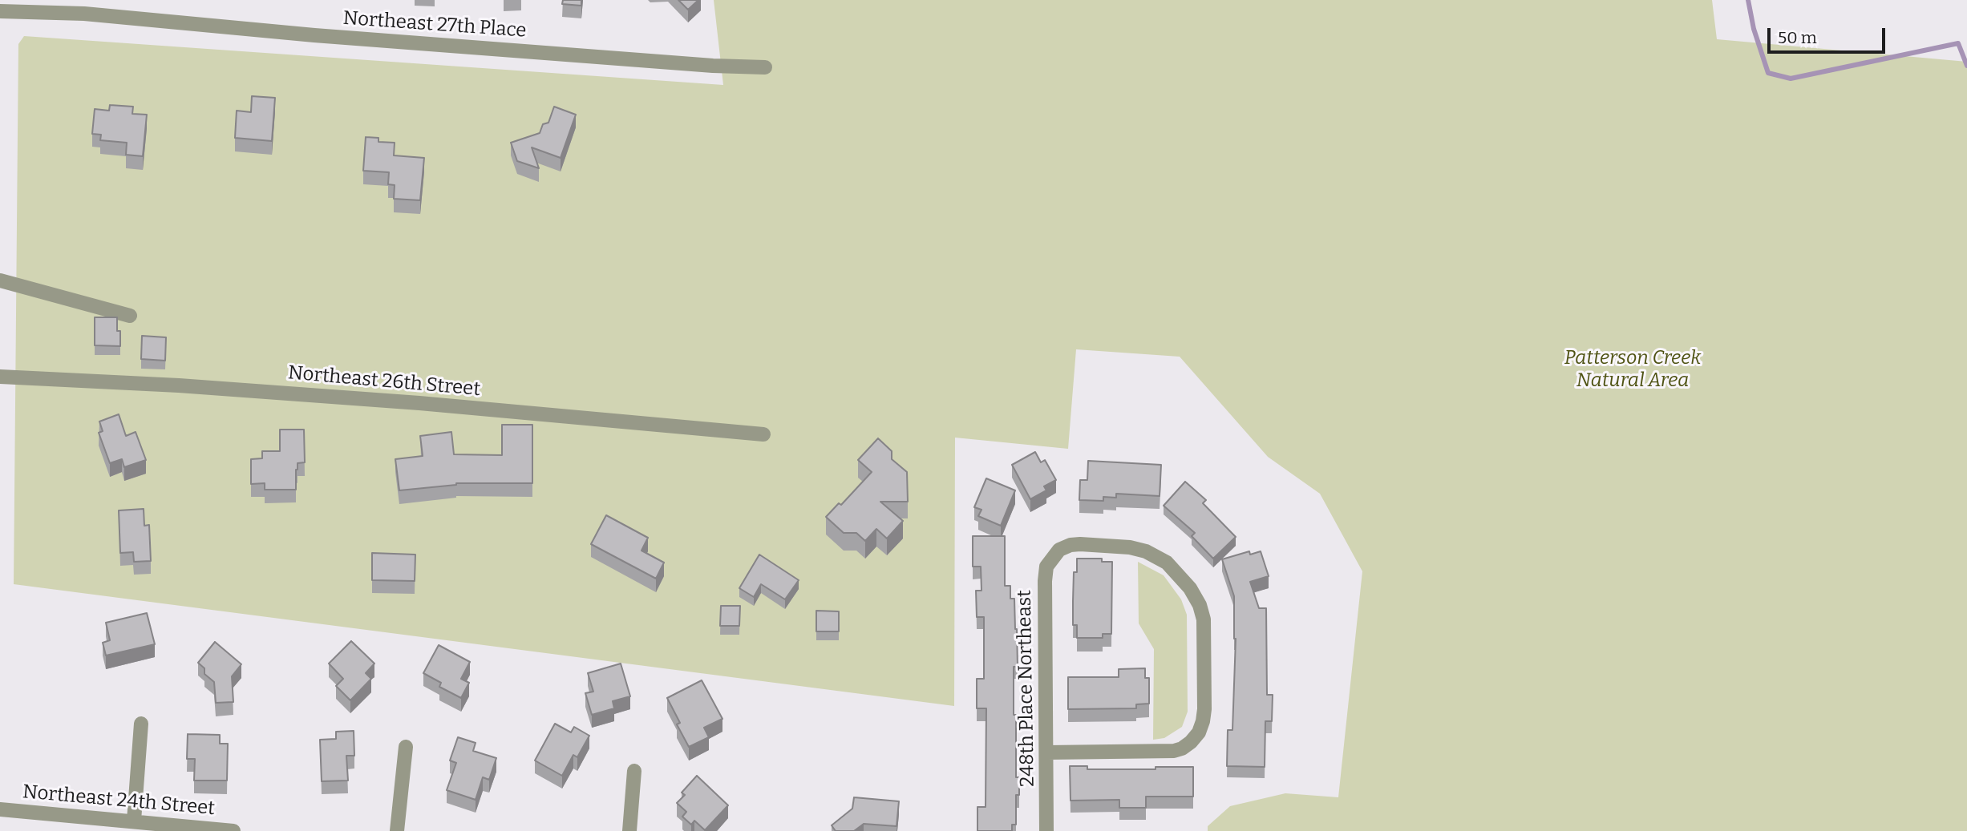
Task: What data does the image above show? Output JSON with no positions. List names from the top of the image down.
{
  "streets": {
    "street": [
      "Northeast 27th Place",
      "Northeast 26th Street",
      "248th Place Northeast",
      "Northeast 24th Street"
    ]
  },
  "parks": ["Patterson Creek Natural Area"],
  "scale_bar": "50 m"
}
